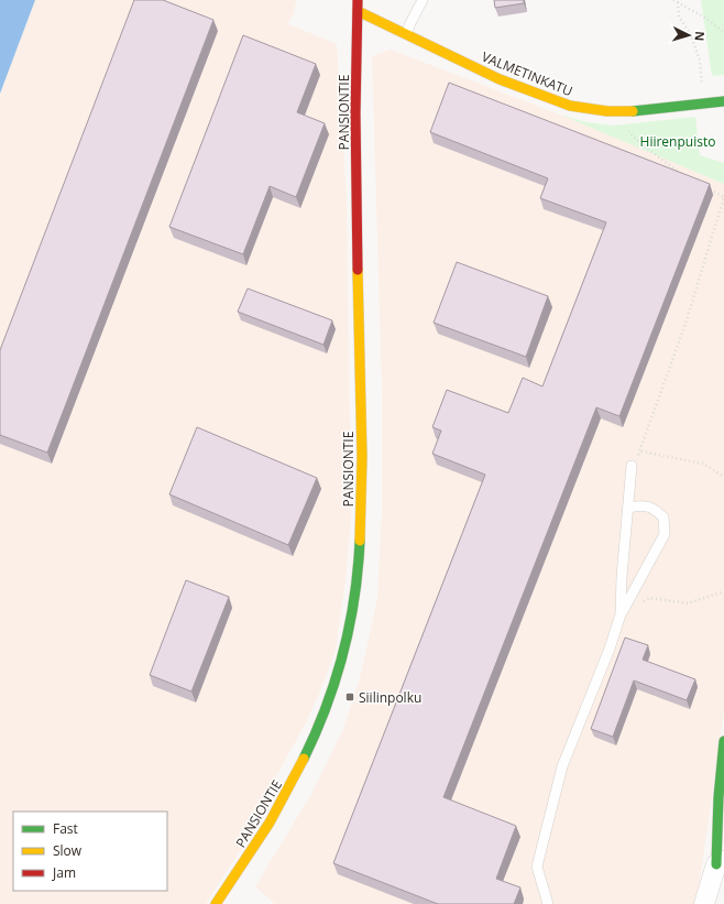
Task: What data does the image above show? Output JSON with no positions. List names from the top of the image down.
{
  "streets": {
    "street": ["VALMETINKATU", "PANSIONTIE"]
  },
  "crossings": [
    ["VALMETINKATU", "PANSIONTIE"]
  ],
  "parks": ["Hiirenpuisto"],
  "places": {
    "transit": ["Siilinpolku"]
  },
  "legend": ["Fast", "Slow", "Jam"],
  "north": "right"
}
